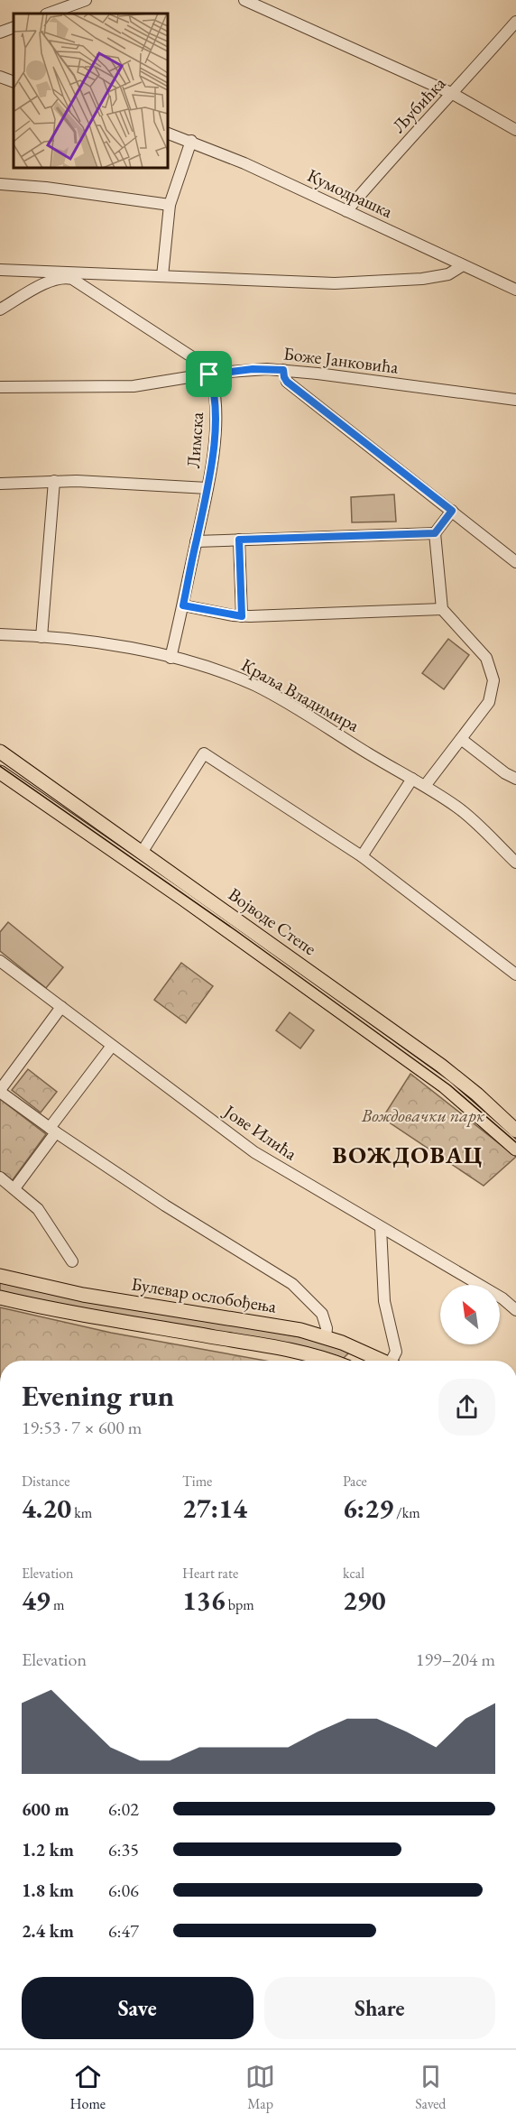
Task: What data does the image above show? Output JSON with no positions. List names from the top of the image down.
{
  "streets": {
    "main road": ["Војводе Степе", "Булевар ослобођења"],
    "street": [
      "Љубићка",
      "Кумодрашка",
      "Боже Јанковића",
      "Лимска",
      "Краља Владимира",
      "Јове Илића"
    ]
  },
  "crossings": [
    ["Љубићка", "Кумодрашка"],
    ["Боже Јанковића", "Лимска"],
    ["Лимска", "Краља Владимира"]
  ],
  "districts": ["ВОЖДОВАЦ"],
  "parks": ["Вождовачки парк"],
  "north": "top left",
  "page": {
    "heading": ["Evening run", "19:53 · 7 × 600 m"],
    "stats": [
      ["Distance", "4.20 km"],
      ["Time", "27:14"],
      ["Pace", "6:29 /km"],
      ["Elevation", "49 m"],
      ["Heart rate", "136 bpm"],
      ["kcal", "290"]
    ],
    "chart": ["Elevation", "199–204 m"],
    "list": [
      {
        "name": "600 m",
        "note": "6:02"
      },
      {
        "name": "1.2 km",
        "note": "6:35"
      },
      {
        "name": "1.8 km",
        "note": "6:06"
      },
      {
        "name": "2.4 km",
        "note": "6:47"
      }
    ],
    "buttons": ["Save", "Share"],
    "tabs": ["Home", "Map", "Saved"]
  }
}
